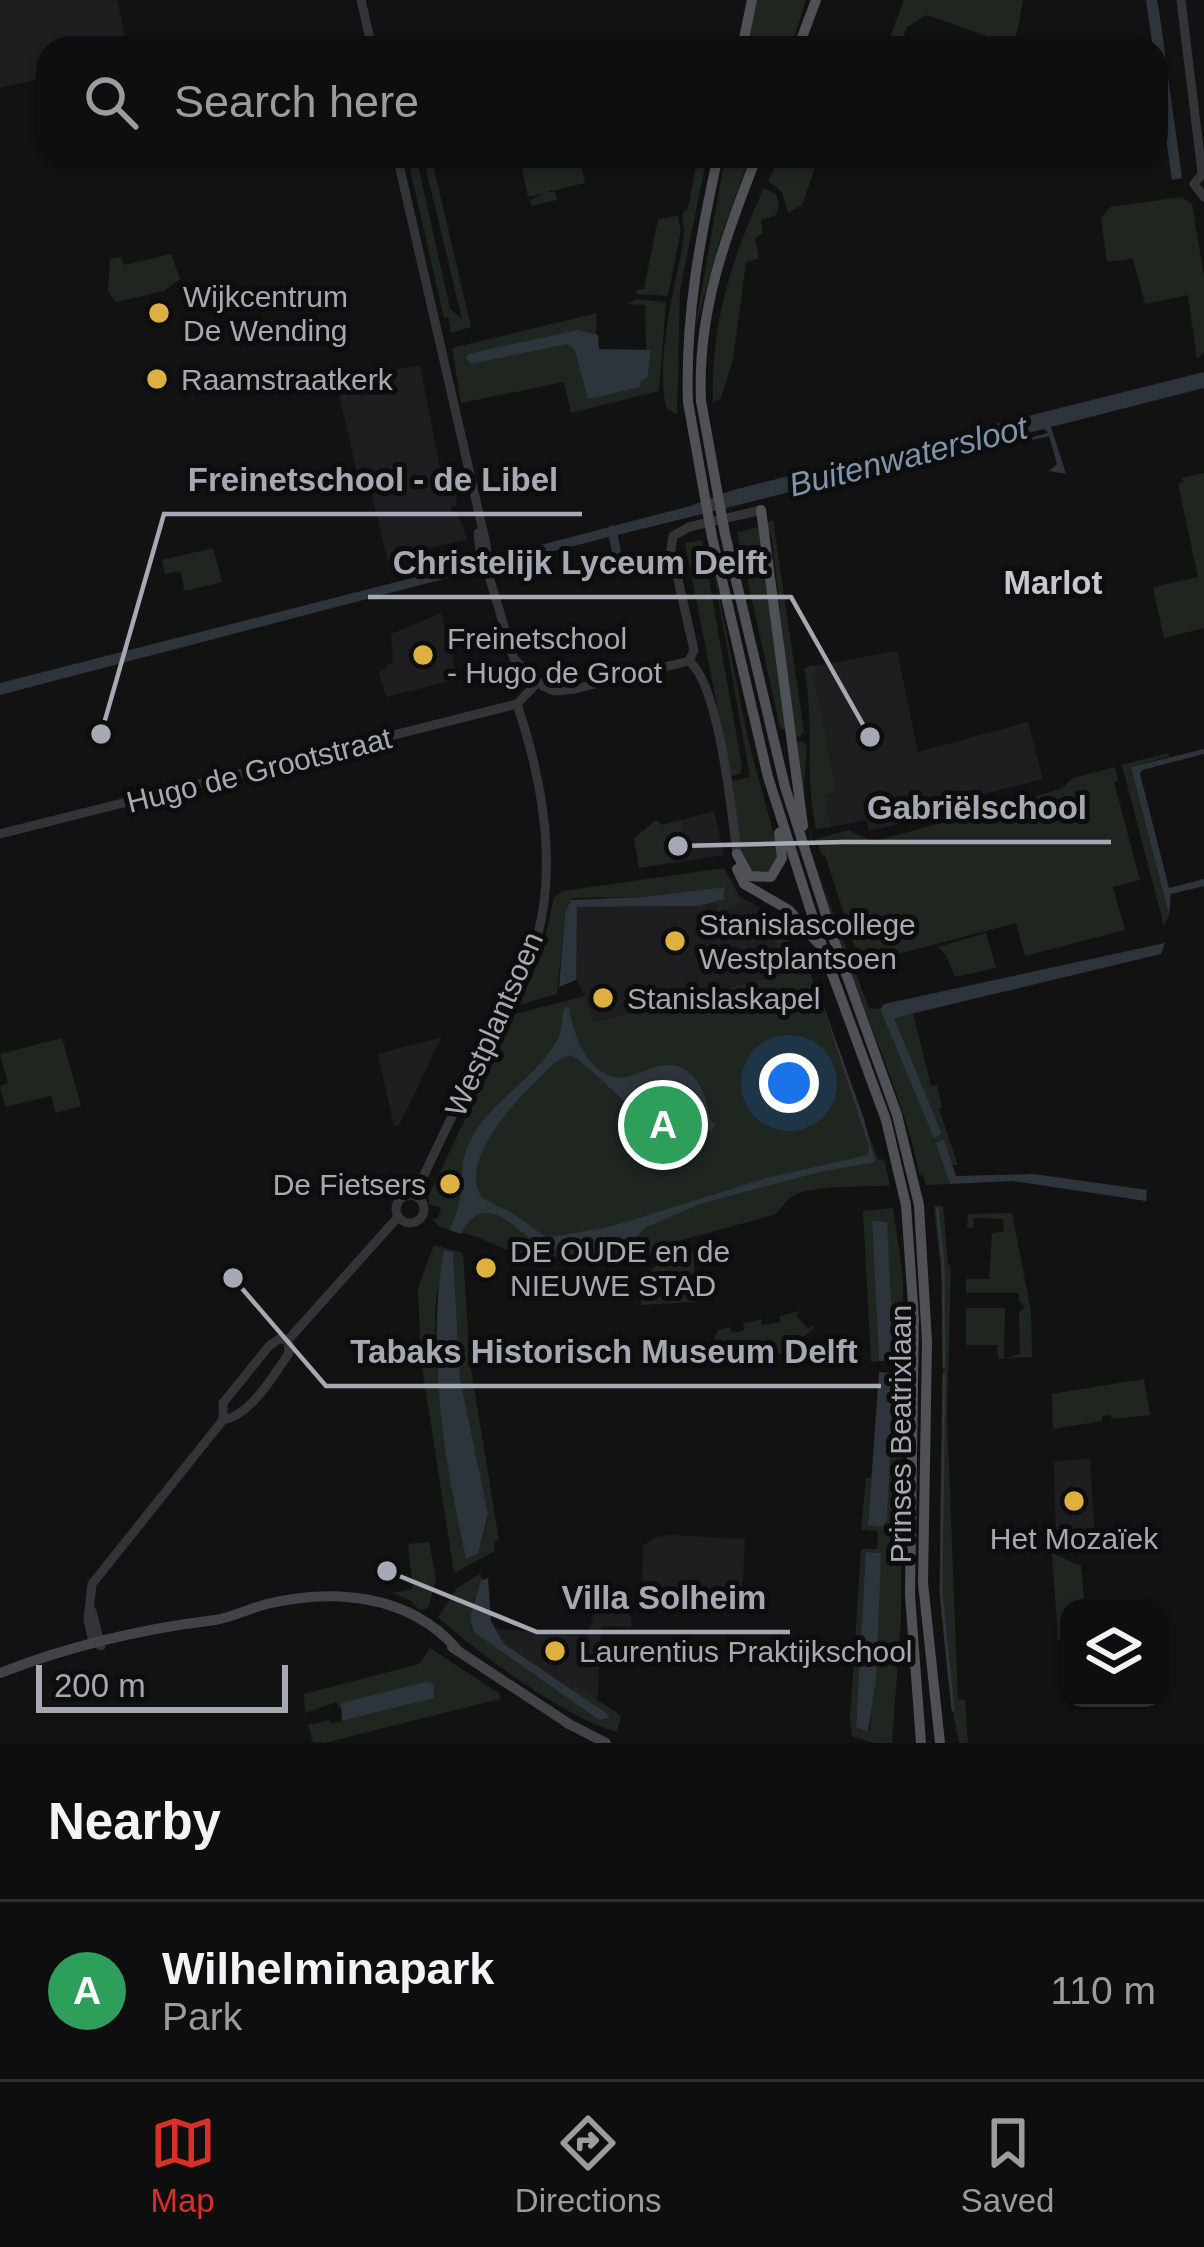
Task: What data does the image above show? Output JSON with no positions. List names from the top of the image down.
{
  "streets": {
    "main road": ["Prinses Beatrixlaan"],
    "street": ["Hugo de Grootstraat", "Westplantsoen"]
  },
  "crossings": [
    ["Hugo de Grootstraat", "Westplantsoen"]
  ],
  "districts": ["Marlot"],
  "water": ["Buitenwatersloot"],
  "places": [
    "Wijkcentrum De Wending",
    "Raamstraatkerk",
    "Freinetschool - Hugo de Groot",
    "Freinetschool - de Libel",
    "Christelijk Lyceum Delft",
    "Gabriëlschool",
    "Stanislascollege Westplantsoen",
    "Stanislaskapel",
    "De Fietsers",
    "DE OUDE en de NIEUWE STAD",
    "Tabaks Historisch Museum Delft",
    "Het Mozaïek",
    "Villa Solheim",
    "Laurentius Praktijkschool"
  ],
  "scale_bar": "200 m",
  "page": {
    "search": "Search here",
    "pins": "A",
    "scale": "200 m",
    "heading": "Nearby",
    "list": [
      {
        "mark": "A",
        "name": "Wilhelminapark",
        "note": "Park",
        "value": "110 m"
      }
    ],
    "nav": ["Map", "Directions", "Saved"]
  }
}
